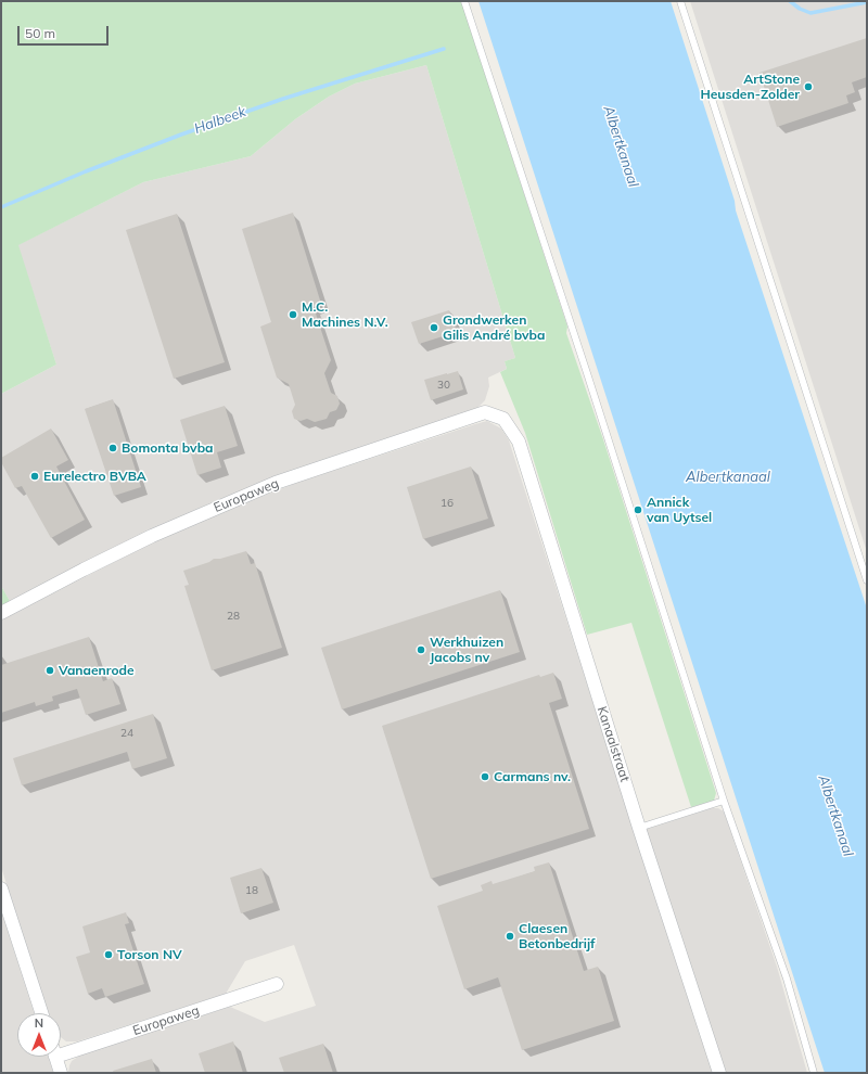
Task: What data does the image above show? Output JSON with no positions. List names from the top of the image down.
{
  "streets": {
    "street": ["Europaweg", "Kanaalstraat"]
  },
  "crossings": [
    ["Europaweg", "Kanaalstraat"]
  ],
  "water": ["Halbeek", "Albertkanaal"],
  "places": [
    "ArtStone Heusden-Zolder",
    "M.C. Machines N.V.",
    "Grondwerken Gilis André bvba",
    "Bomonta bvba",
    "Eurelectro BVBA",
    "Annick van Uytsel",
    "Werkhuizen Jacobs nv",
    "Vanaenrode",
    "Carmans nv.",
    "Claesen Betonbedrijf",
    "Torson NV"
  ],
  "house_numbers": [
    "30",
    "16",
    "28",
    "24",
    "18"
  ],
  "scale_bar": "50 m",
  "north": "top"
}
